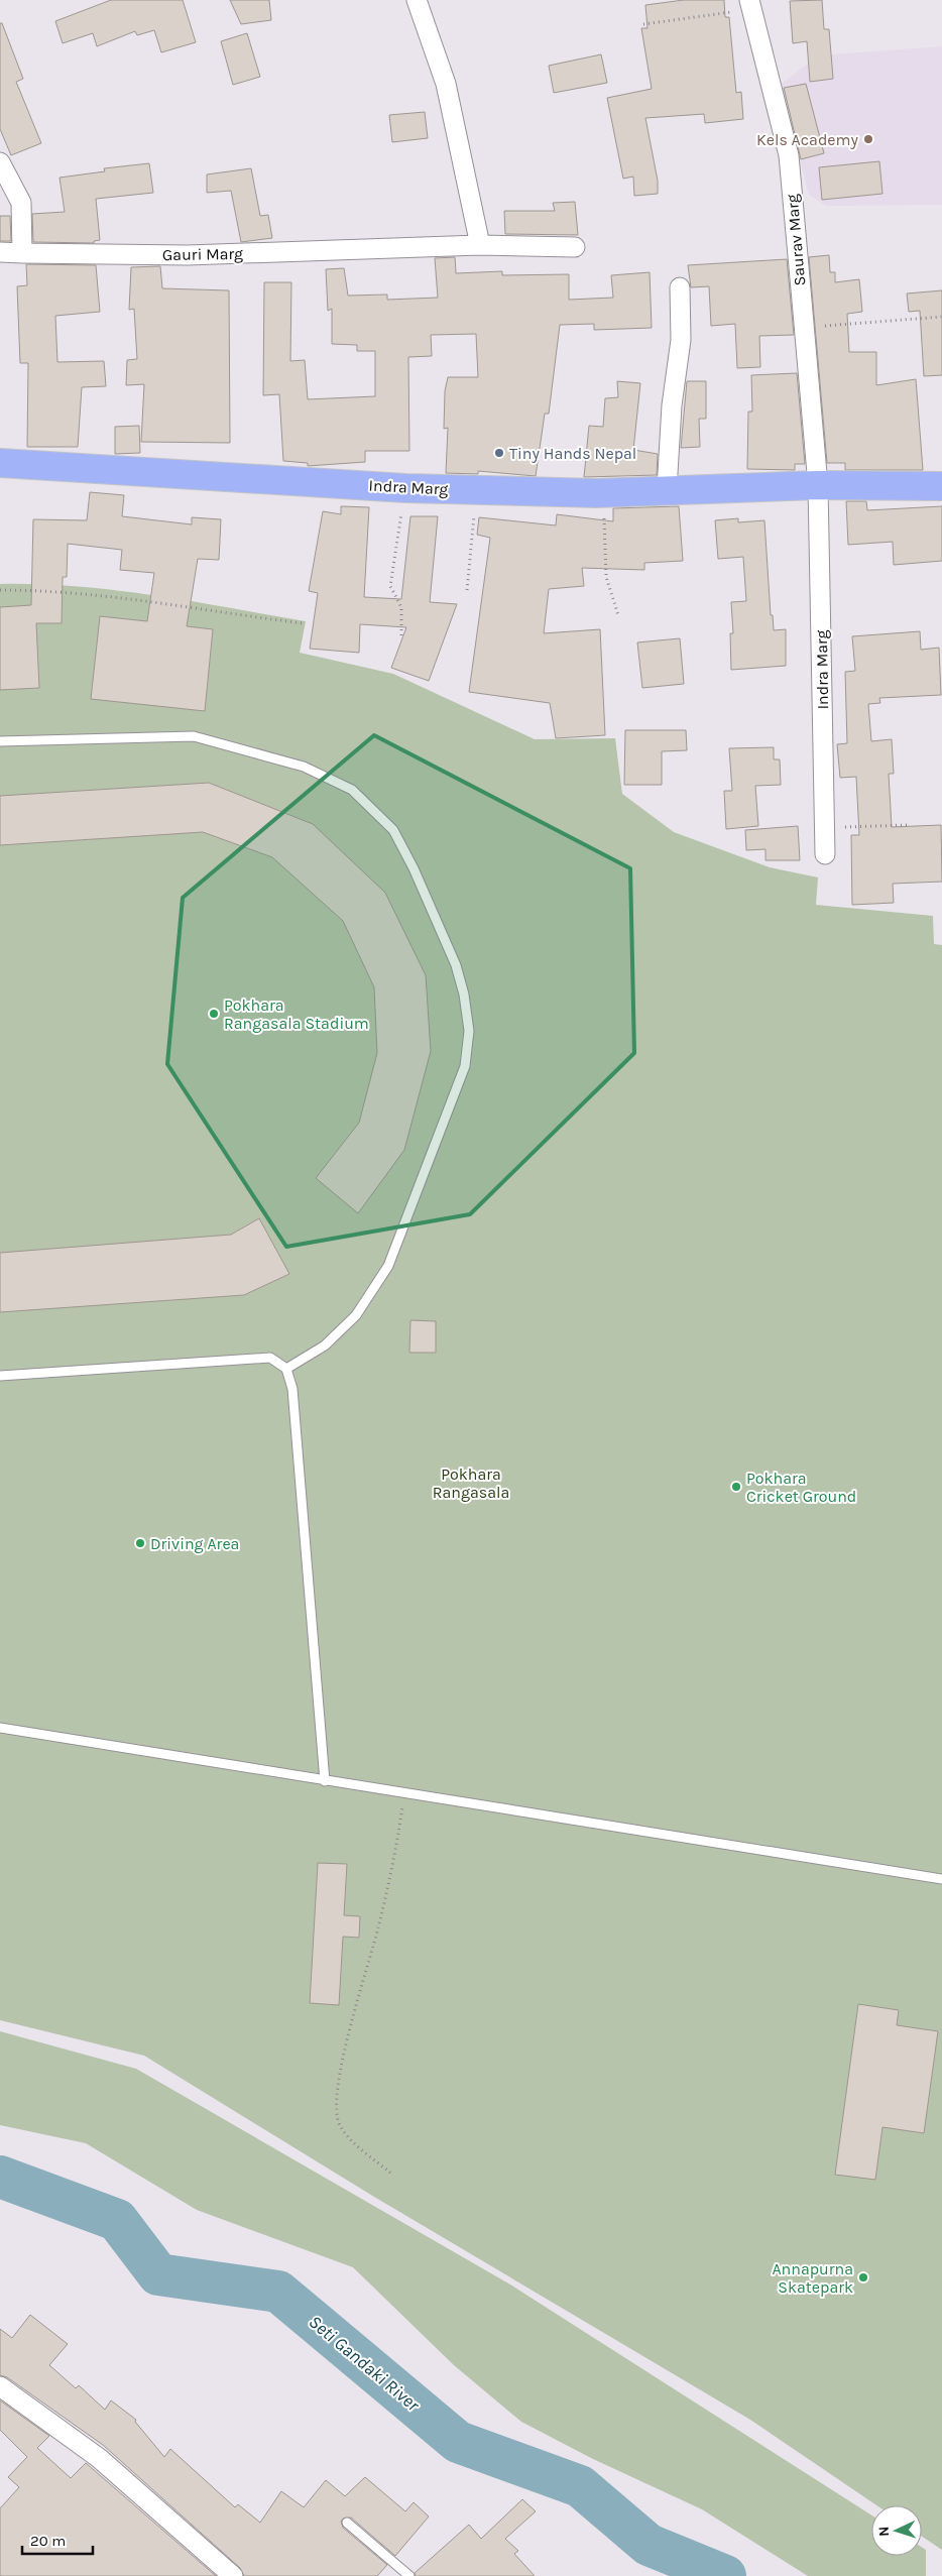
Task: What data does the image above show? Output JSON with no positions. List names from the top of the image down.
{
  "streets": {
    "main road": ["Indra Marg"],
    "street": ["Saurav Marg", "Gauri Marg"]
  },
  "crossings": [
    ["Saurav Marg", "Indra Marg"]
  ],
  "water": ["Seti Gandaki River"],
  "parks": ["Pokhara Rangasala"],
  "places": [
    "Kels Academy",
    "Tiny Hands Nepal",
    "Pokhara Rangasala Stadium",
    "Pokhara Cricket Ground",
    "Driving Area",
    "Annapurna Skatepark"
  ],
  "scale_bar": "20 m",
  "north": "left"
}
